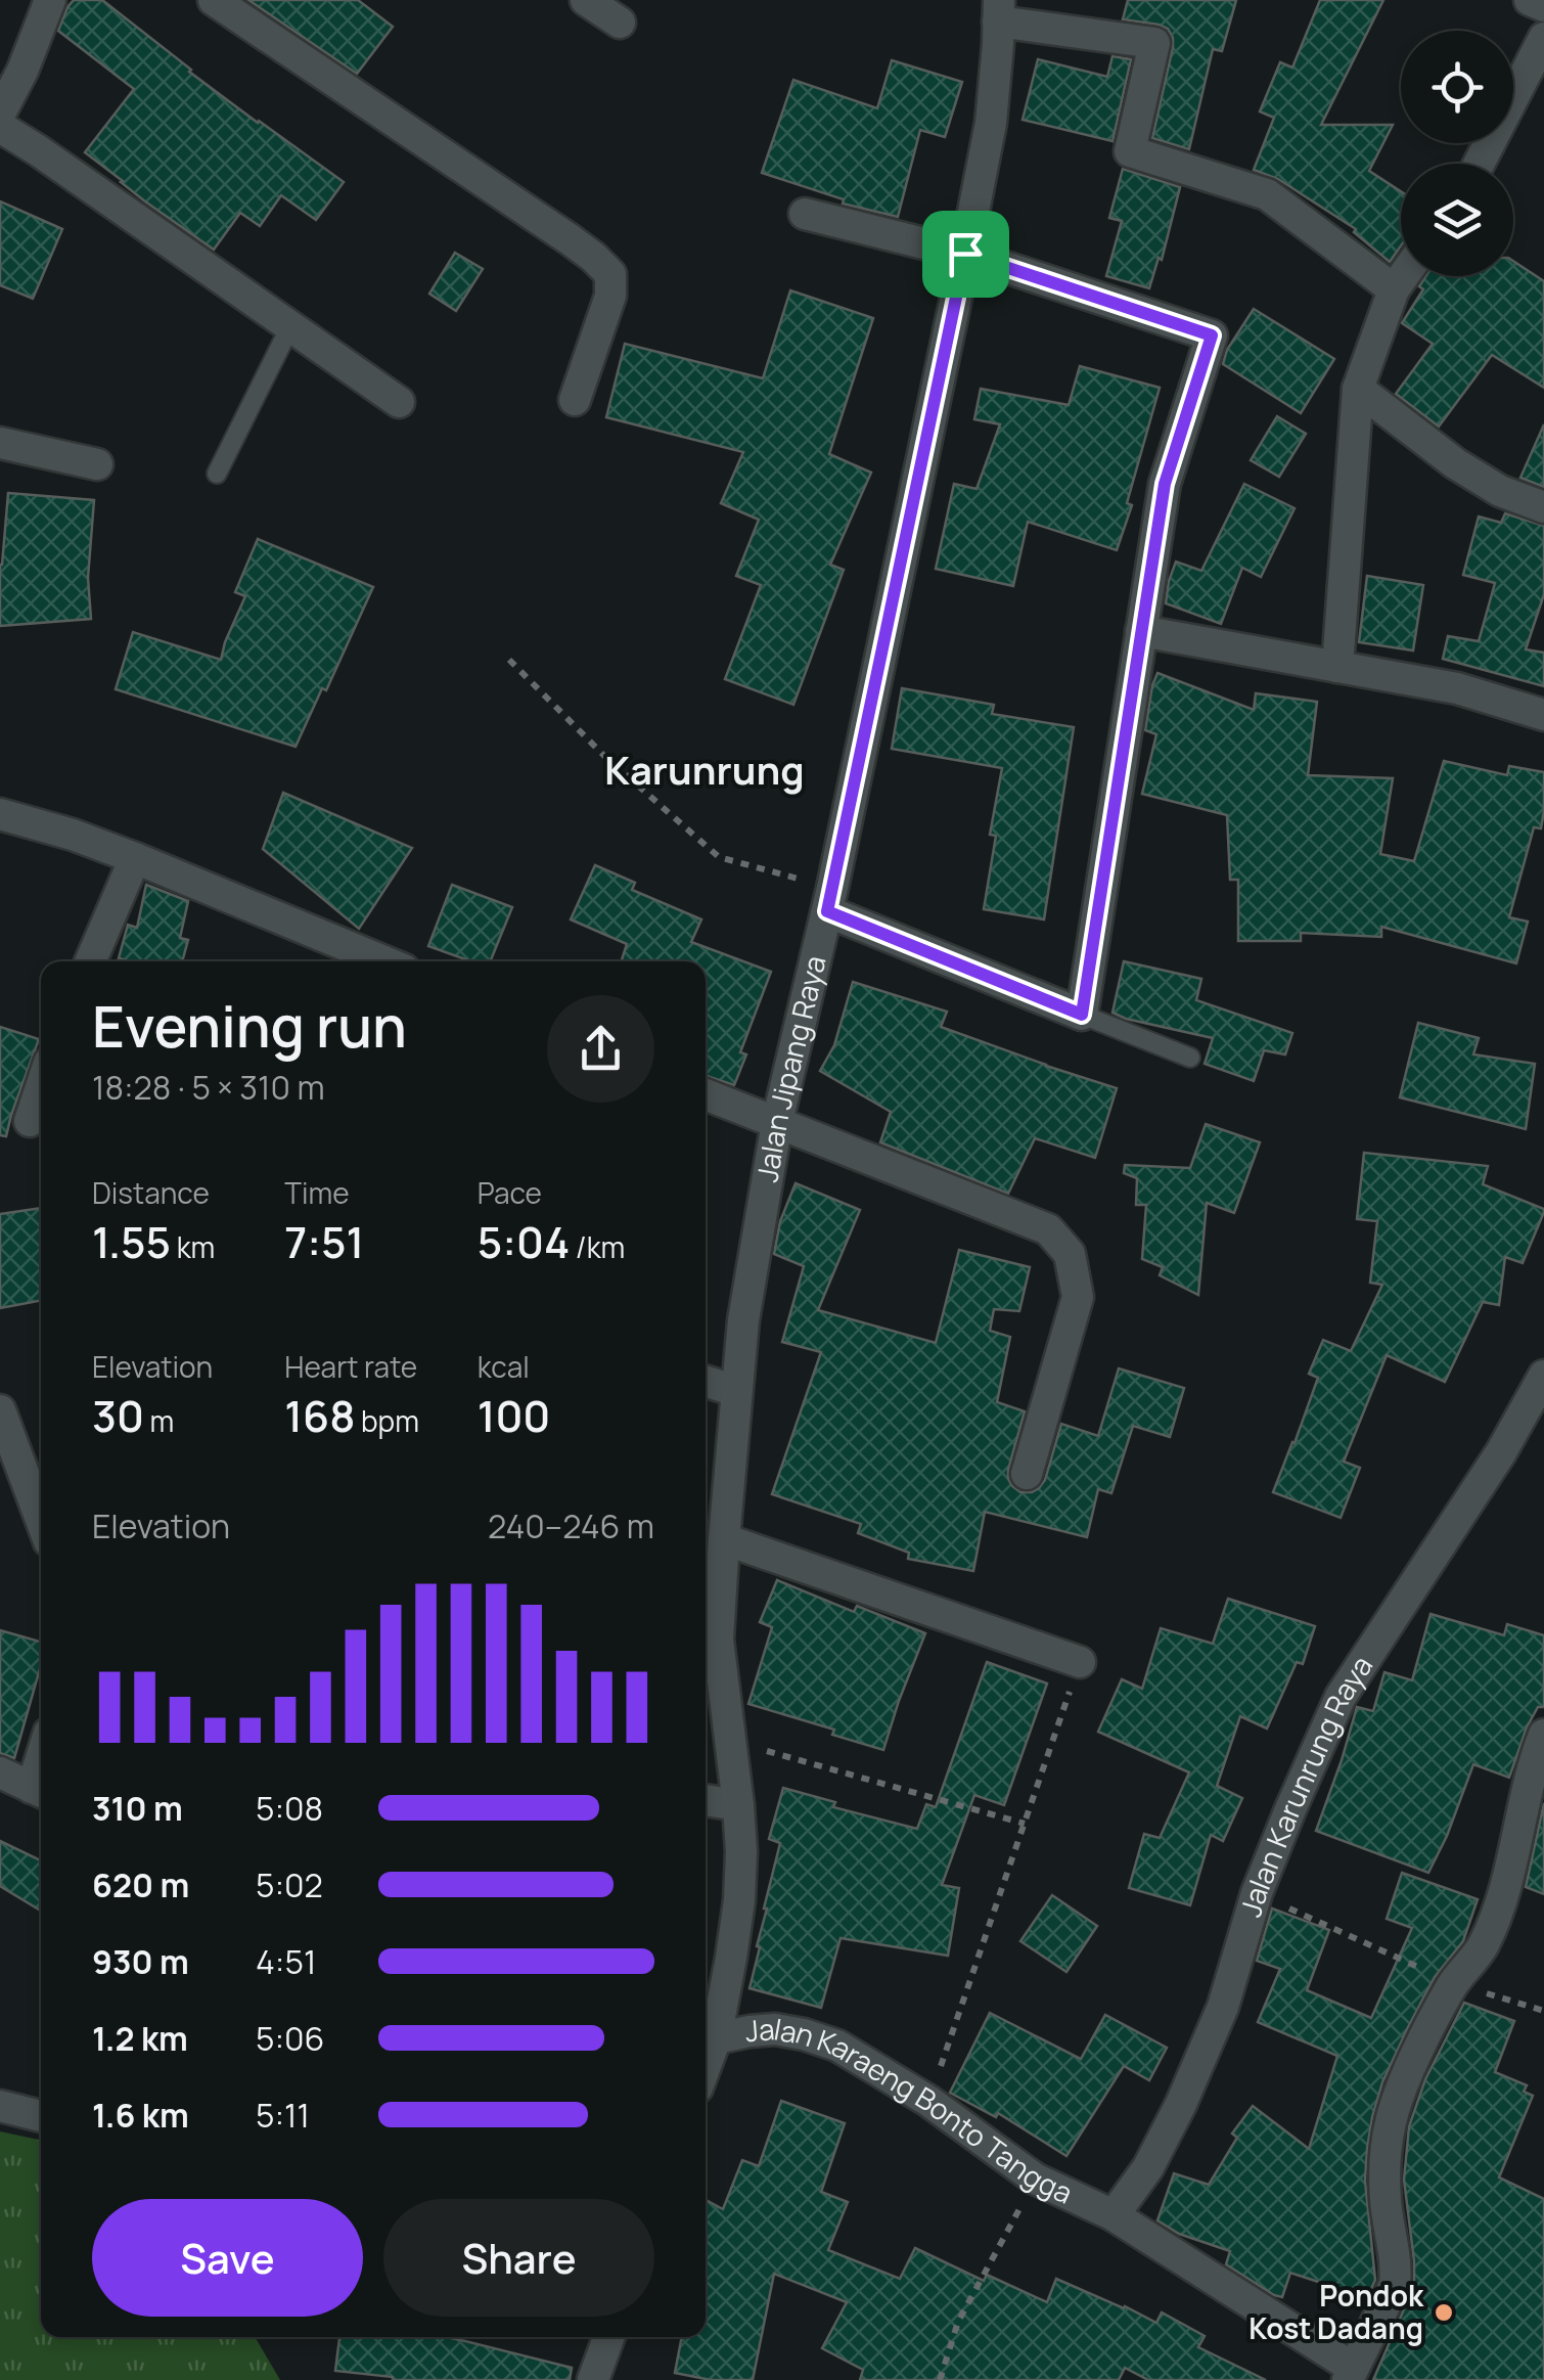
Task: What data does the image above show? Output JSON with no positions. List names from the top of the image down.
{
  "streets": {
    "street": ["Jalan Jipang Raya", "Jalan Karunrung Raya", "Jalan Karaeng Bonto Tangga"]
  },
  "crossings": [
    ["Jalan Jipang Raya", "Jalan Karaeng Bonto Tangga"],
    ["Jalan Karunrung Raya", "Jalan Karaeng Bonto Tangga"]
  ],
  "districts": ["Karunrung"],
  "places": ["Pondok Kost Dadang"],
  "page": {
    "heading": ["Evening run", "18:28 · 5 × 310 m"],
    "stats": [
      ["Distance", "1.55 km"],
      ["Time", "7:51"],
      ["Pace", "5:04 /km"],
      ["Elevation", "30 m"],
      ["Heart rate", "168 bpm"],
      ["kcal", "100"]
    ],
    "chart": ["Elevation", "240–246 m"],
    "list": [
      {
        "name": "310 m",
        "note": "5:08"
      },
      {
        "name": "620 m",
        "note": "5:02"
      },
      {
        "name": "930 m",
        "note": "4:51"
      },
      {
        "name": "1.2 km",
        "note": "5:06"
      },
      {
        "name": "1.6 km",
        "note": "5:11"
      }
    ],
    "buttons": ["Save", "Share"]
  }
}
